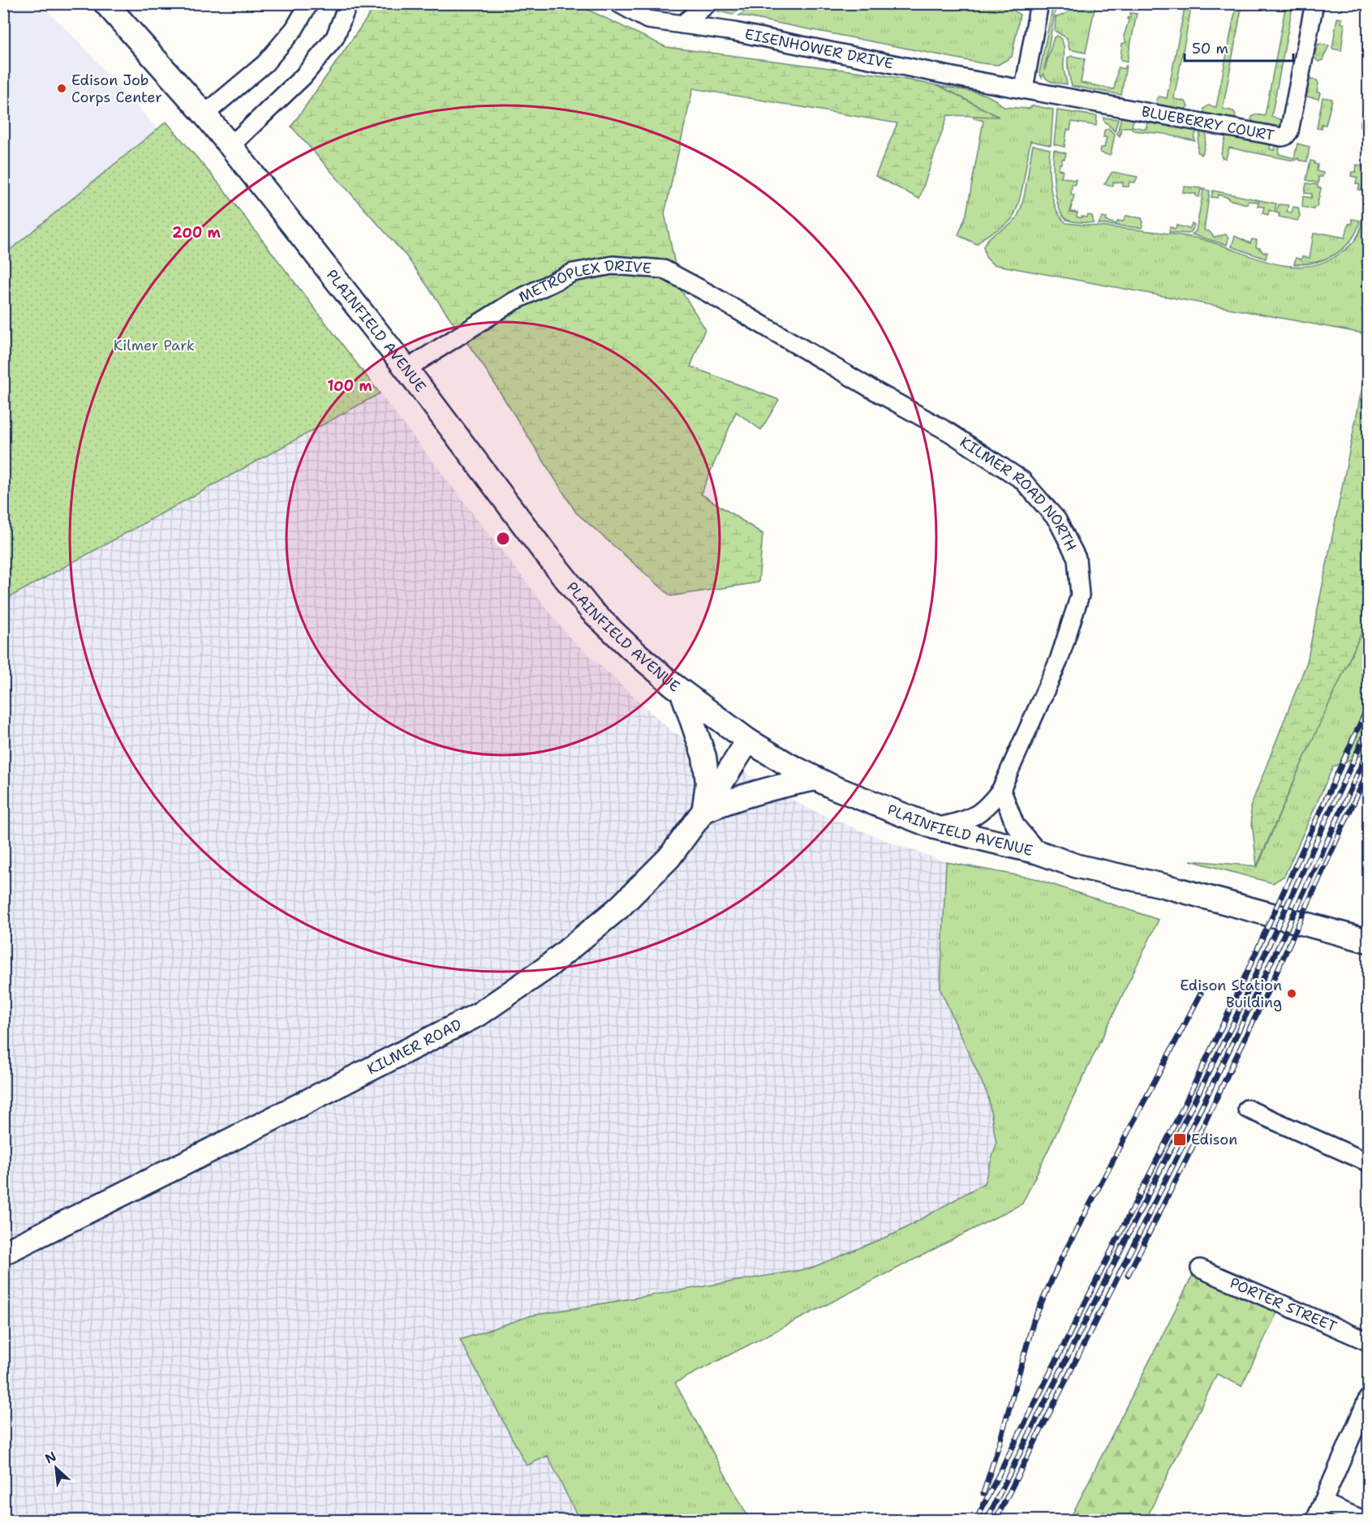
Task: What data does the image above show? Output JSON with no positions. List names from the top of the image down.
{
  "streets": {
    "main road": ["PLAINFIELD AVENUE", "KILMER ROAD"],
    "street": [
      "EISENHOWER DRIVE",
      "BLUEBERRY COURT",
      "METROPLEX DRIVE",
      "KILMER ROAD NORTH",
      "PORTER STREET"
    ]
  },
  "crossings": [
    ["EISENHOWER DRIVE", "BLUEBERRY COURT"],
    ["METROPLEX DRIVE", "PLAINFIELD AVENUE"],
    ["METROPLEX DRIVE", "KILMER ROAD NORTH"],
    ["PLAINFIELD AVENUE", "KILMER ROAD NORTH"],
    ["PLAINFIELD AVENUE", "KILMER ROAD"]
  ],
  "parks": ["Kilmer Park"],
  "places": {
    "other": ["Edison Job Corps Center", "Edison Station Building"],
    "transit": ["Edison"]
  },
  "scale_bar": "50 m",
  "north": "top left",
  "rings": ["200 m", "100 m"]
}
